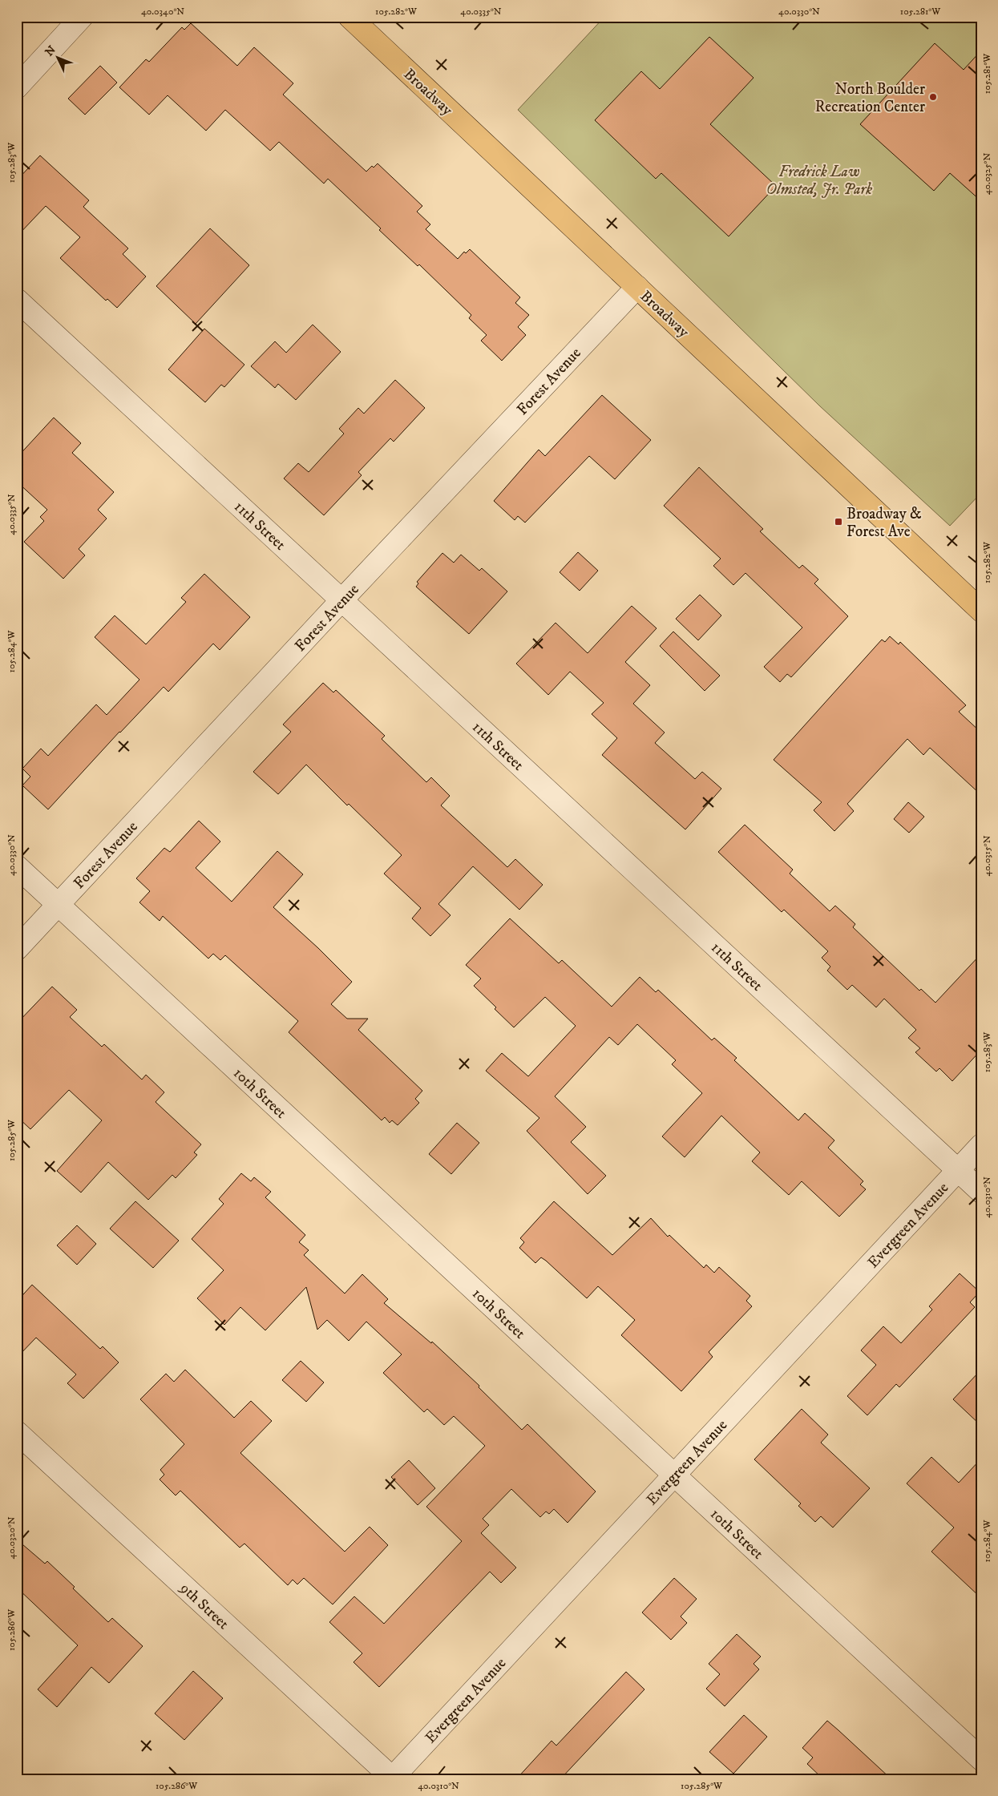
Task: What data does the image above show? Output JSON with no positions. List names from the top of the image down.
{
  "streets": {
    "main road": ["Broadway"],
    "street": [
      "Forest Avenue",
      "11th Street",
      "10th Street",
      "Evergreen Avenue",
      "9th Street"
    ]
  },
  "crossings": [
    ["Broadway", "Forest Avenue"],
    ["Forest Avenue", "11th Street"],
    ["Forest Avenue", "10th Street"],
    ["11th Street", "Evergreen Avenue"],
    ["10th Street", "Evergreen Avenue"],
    ["Evergreen Avenue", "9th Street"]
  ],
  "parks": ["Fredrick Law Olmsted, Jr. Park"],
  "places": {
    "other": ["North Boulder Recreation Center"],
    "transit": ["Broadway & Forest Ave"]
  },
  "north": "top left",
  "coordinates": [
    "40.0340°N",
    "105.282°W",
    "40.0335°N",
    "40.0330°N",
    "105.281°W",
    "105.283°W",
    "40.0325°N",
    "105.284°W",
    "40.0315°N",
    "105.285°W",
    "40.0310°N",
    "40.0320°N",
    "105.286°W"
  ]
}
